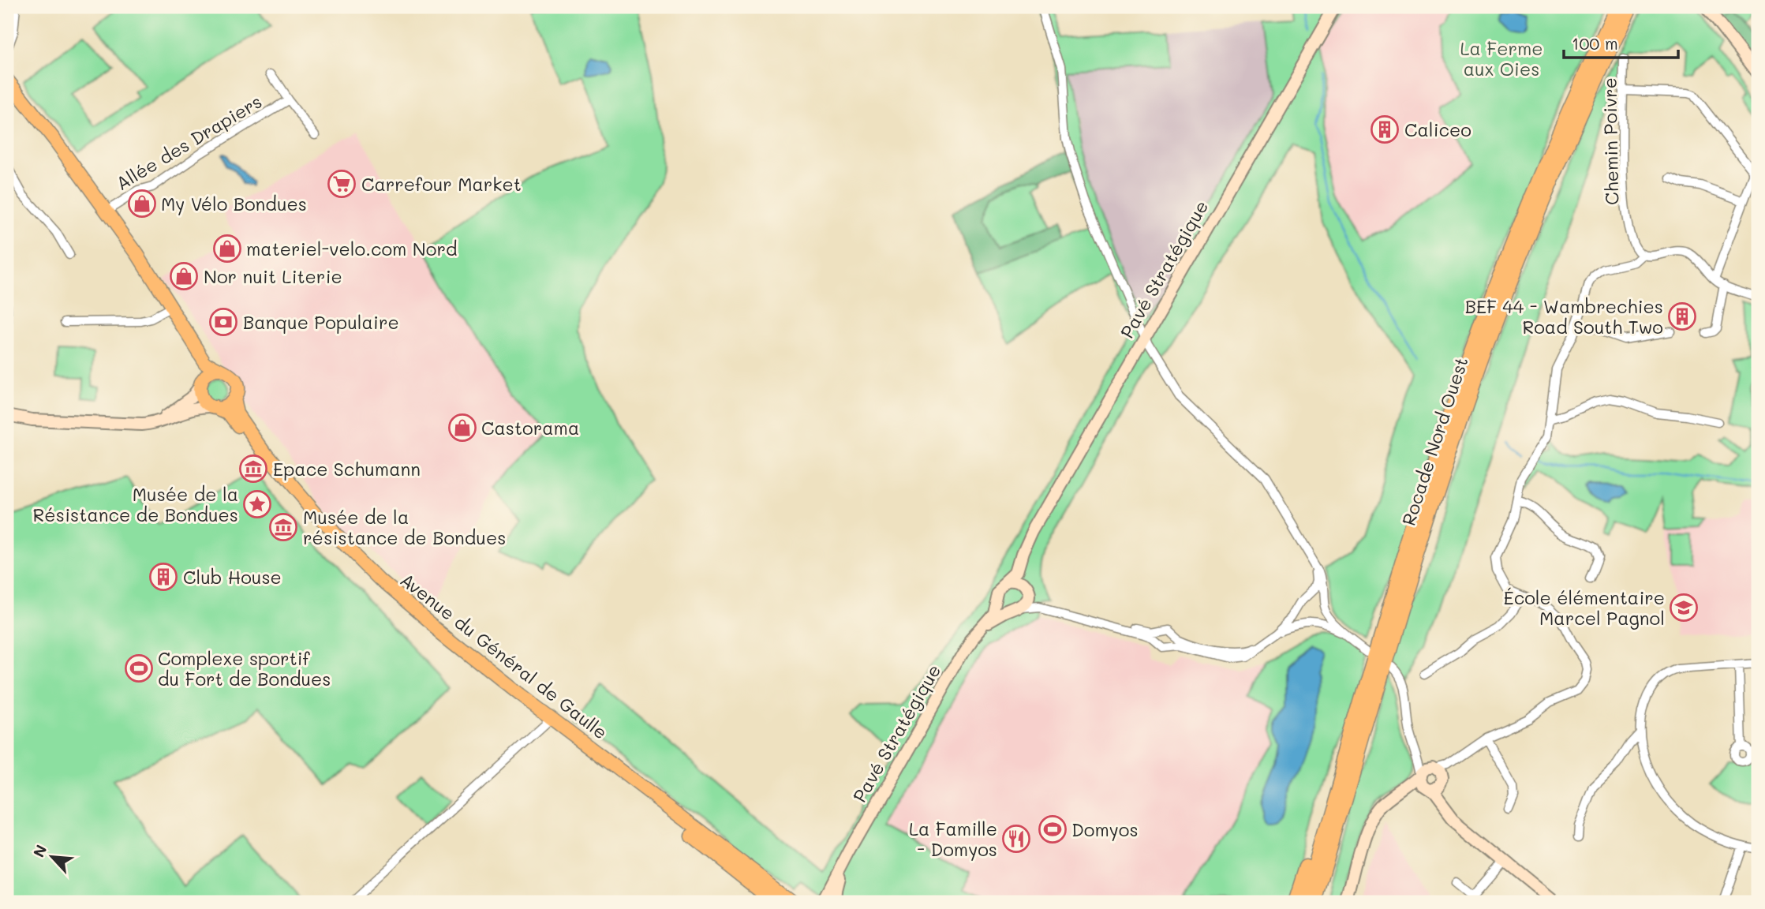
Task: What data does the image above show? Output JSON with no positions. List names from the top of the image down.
{
  "streets": {
    "highway": ["Rocade Nord Ouest"],
    "main road": ["Pavé Stratégique", "Avenue du Général de Gaulle"],
    "street": ["Chemin Poivre", "Allée des Drapiers"]
  },
  "parks": ["La Ferme aux Oies"],
  "places": {
    "building": ["Caliceo", "BEF 44 - Wambrechies Road South Two", "Club House"],
    "supermarket": ["Carrefour Market"],
    "shop": [
      "My Vélo Bondues",
      "materiel-velo.com Nord",
      "Nor nuit Literie",
      "Castorama"
    ],
    "bank": ["Banque Populaire"],
    "museum": ["Epace Schumann", "Musée de la résistance de Bondues"],
    "place": ["Musée de la Résistance de Bondues"],
    "school or university": ["École élémentaire Marcel Pagnol"],
    "sports": ["Complexe sportif du Fort de Bondues", "Domyos"],
    "restaurant": ["La Famille - Domyos"]
  },
  "scale_bar": "100 m",
  "north": "top left"
}
